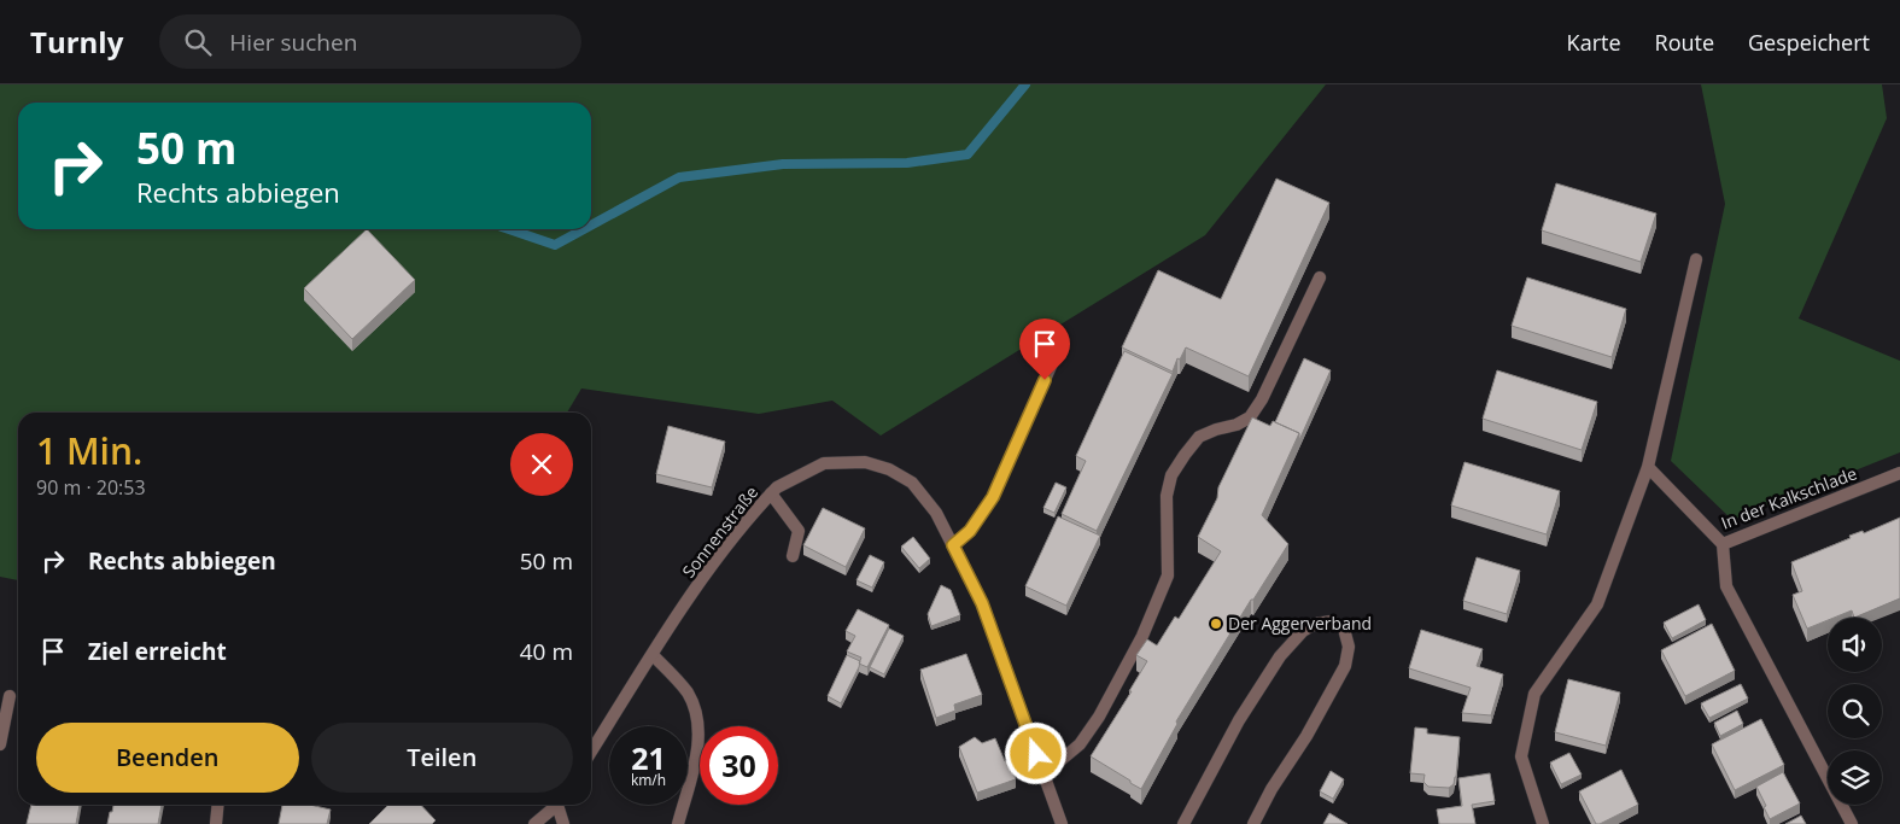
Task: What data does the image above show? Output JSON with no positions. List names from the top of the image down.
{
  "streets": {
    "street": ["In der Kalkschlade", "Sonnenstraße"]
  },
  "places": ["Der Aggerverband"],
  "page": {
    "header": "Turnly",
    "search": "Hier suchen",
    "nav": ["Karte", "Route", "Gespeichert"],
    "turn": ["50 m", "Rechts abbiegen"],
    "heading": ["1 Min.", "90 m · 20:53"],
    "list": [
      {
        "name": "Rechts abbiegen",
        "value": "50 m"
      },
      {
        "name": "Ziel erreicht",
        "value": "40 m"
      }
    ],
    "buttons": ["Beenden", "Teilen"],
    "speed": "21 km/h",
    "limit": "30"
  }
}
